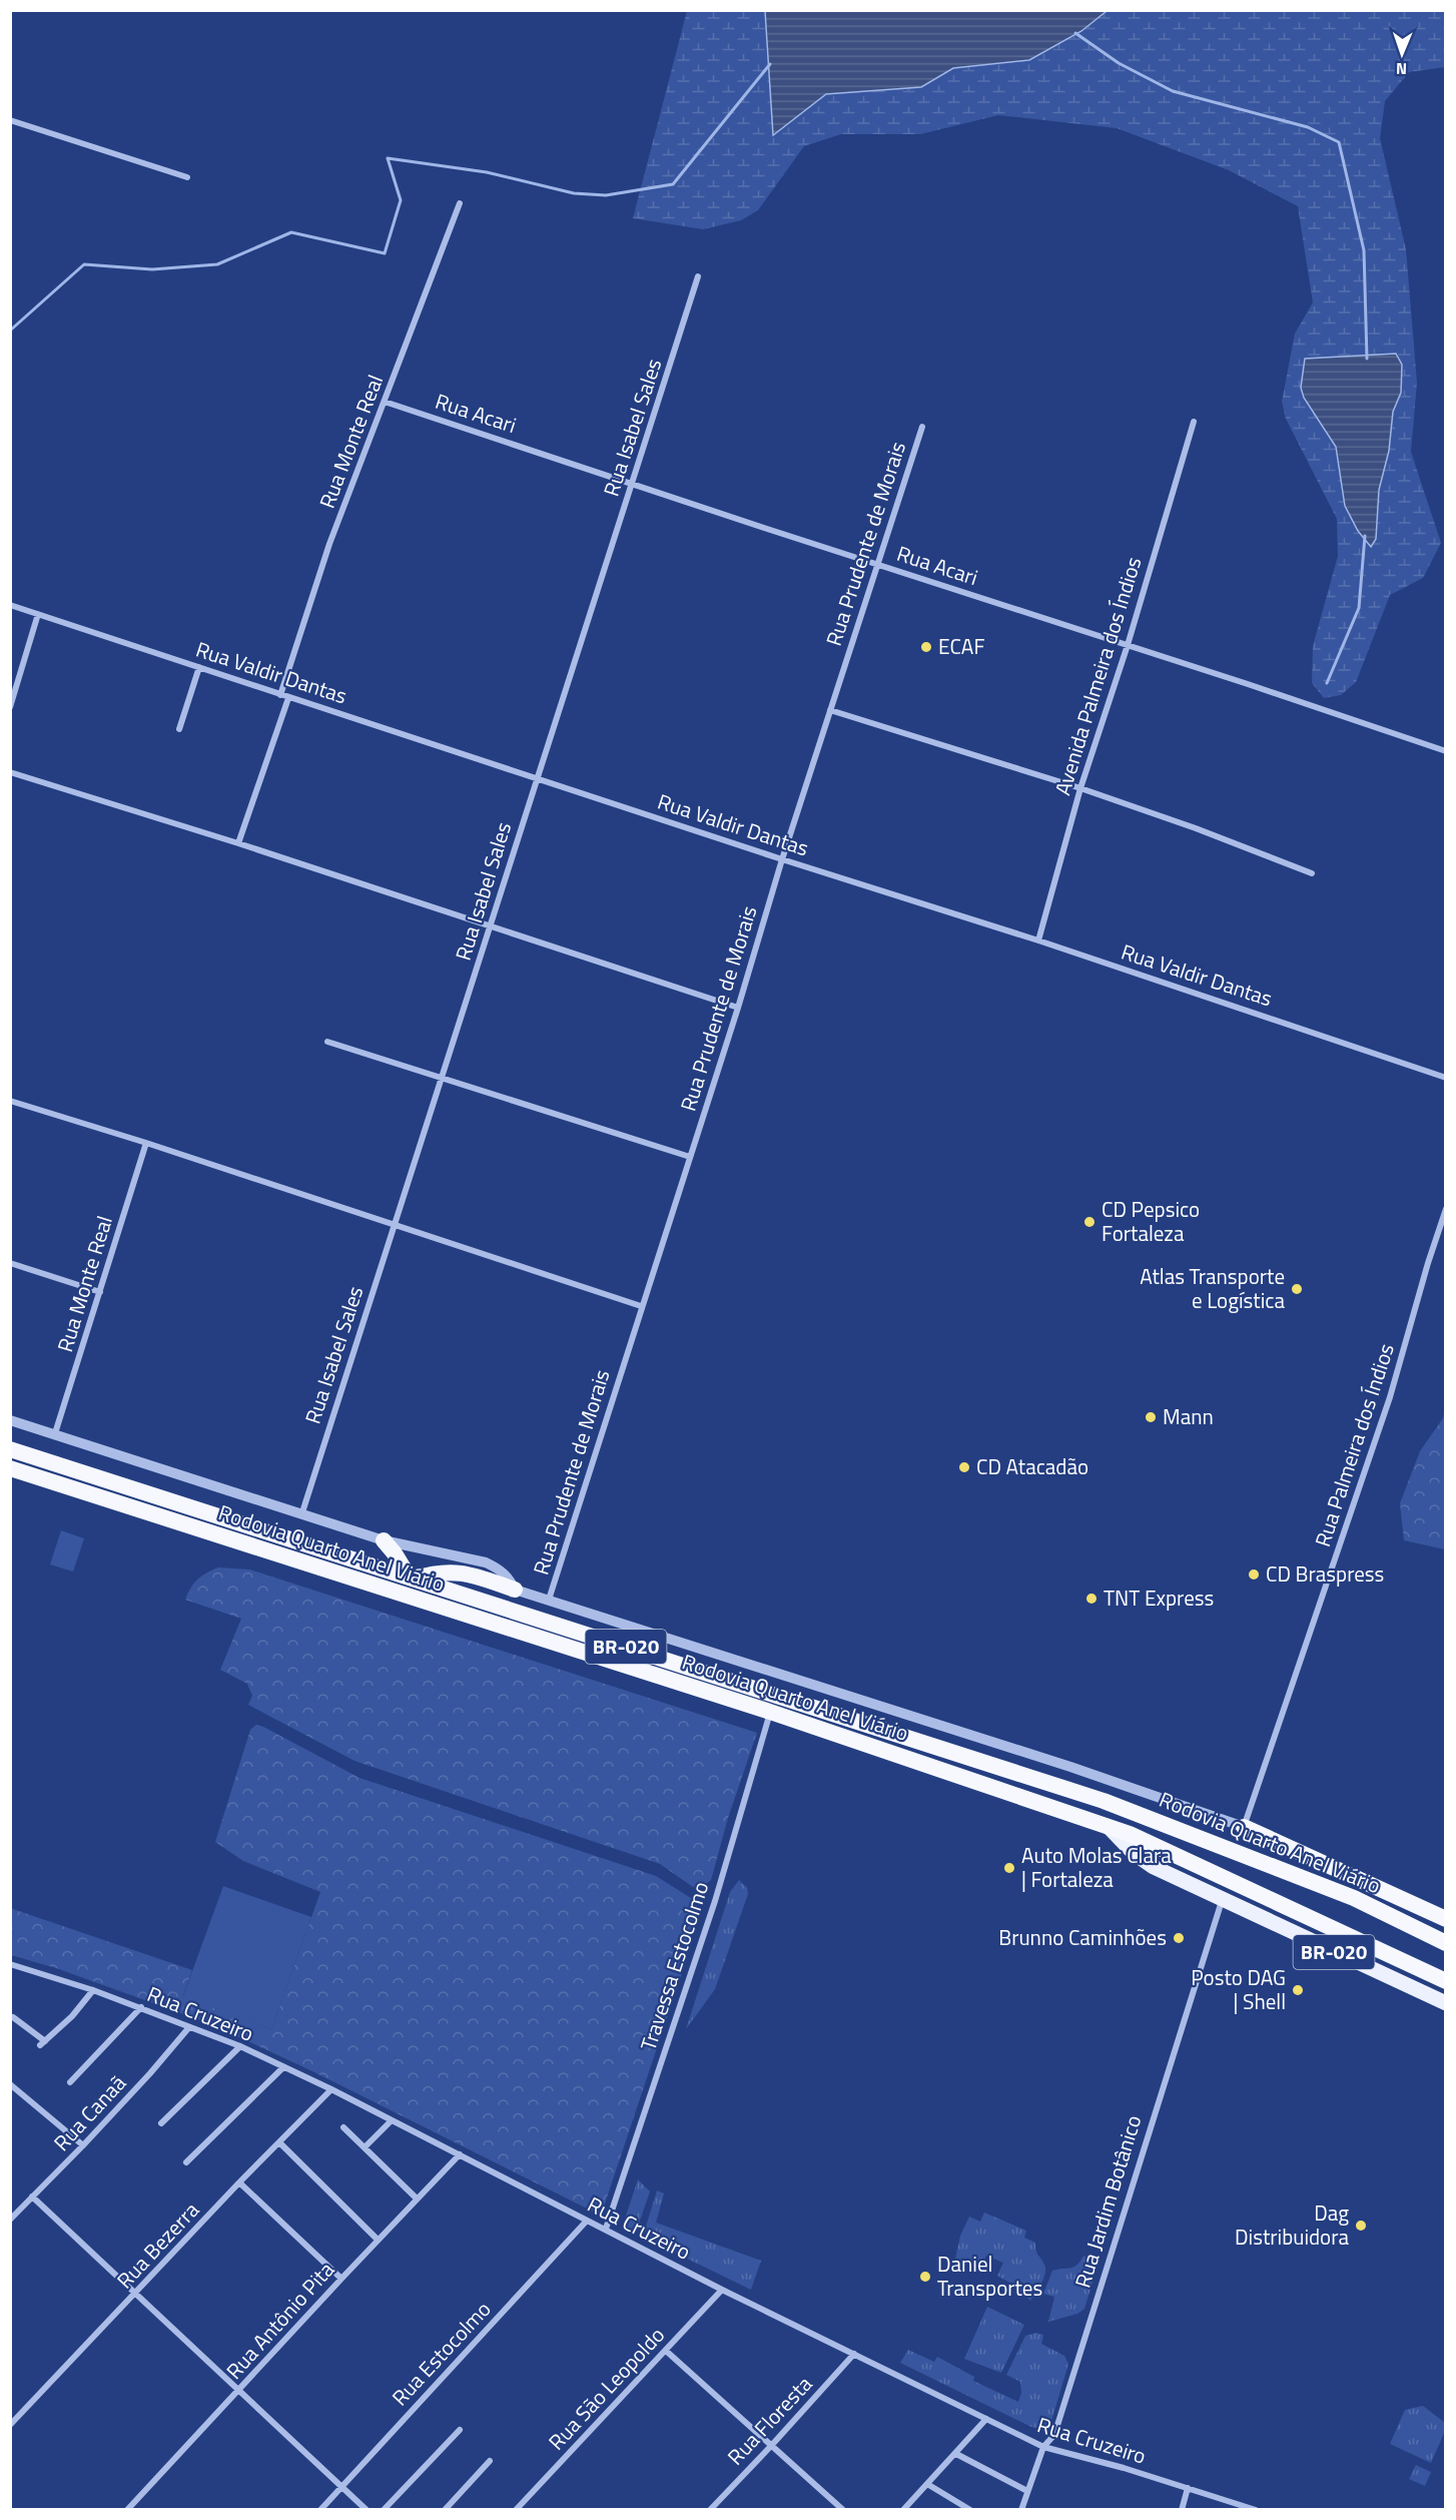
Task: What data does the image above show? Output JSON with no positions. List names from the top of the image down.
{
  "streets": {
    "highway": ["Rodovia Quarto Anel Viário", "BR-020"],
    "street": [
      "Rua Acari",
      "Rua Isabel Sales",
      "Rua Monte Real",
      "Rua Prudente de Morais",
      "Rua Valdir Dantas",
      "Avenida Palmeira dos Índios",
      "Rua Palmeira dos Índios",
      "Travessa Estocolmo",
      "Rua Cruzeiro",
      "Rua Canaã",
      "Rua Jardim Botânico",
      "Rua Bezerra",
      "Rua Antônio Pita",
      "Rua Estocolmo",
      "Rua São Leopoldo",
      "Rua Floresta"
    ]
  },
  "crossings": [
    ["Rua Acari", "Rua Isabel Sales"],
    ["Rua Acari", "Rua Monte Real"],
    ["Rua Acari", "Rua Prudente de Morais"],
    ["Rua Acari", "Avenida Palmeira dos Índios"],
    ["Rua Isabel Sales", "Rua Valdir Dantas"],
    ["Rua Monte Real", "Rua Valdir Dantas"],
    ["Rua Prudente de Morais", "Rua Valdir Dantas"],
    ["Rua Valdir Dantas", "Avenida Palmeira dos Índios"],
    ["Rodovia Quarto Anel Viário", "BR-020"],
    ["Rodovia Quarto Anel Viário", "Travessa Estocolmo"],
    ["BR-020", "Rua Jardim Botânico"],
    ["Travessa Estocolmo", "Rua Cruzeiro"],
    ["Rua Cruzeiro", "Rua Canaã"],
    ["Rua Cruzeiro", "Rua Jardim Botânico"],
    ["Rua Cruzeiro", "Rua Bezerra"],
    ["Rua Cruzeiro", "Rua Antônio Pita"],
    ["Rua Cruzeiro", "Rua Estocolmo"],
    ["Rua Cruzeiro", "Rua São Leopoldo"],
    ["Rua Cruzeiro", "Rua Floresta"]
  ],
  "places": [
    "ECAF",
    "CD Pepsico Fortaleza",
    "Atlas Transporte e Logística",
    "Mann",
    "CD Atacadão",
    "CD Braspress",
    "TNT Express",
    "Auto Molas Clara | Fortaleza",
    "Brunno Caminhões",
    "Posto DAG | Shell",
    "Dag Distribuidora",
    "Daniel Transportes"
  ],
  "north": "bottom"
}
